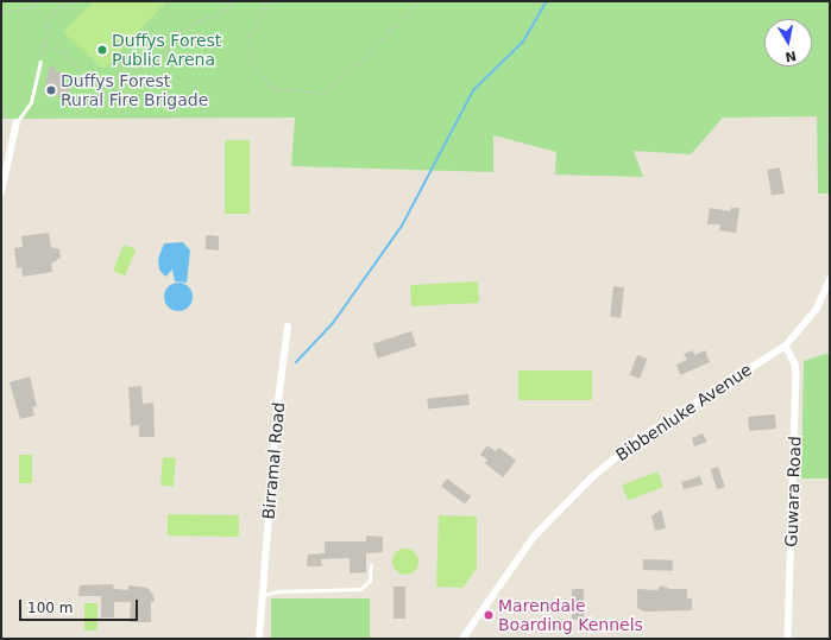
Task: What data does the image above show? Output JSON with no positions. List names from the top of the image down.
{
  "streets": {
    "street": ["Bibbenluke Avenue", "Birramal Road", "Guwara Road"]
  },
  "crossings": [
    ["Bibbenluke Avenue", "Guwara Road"]
  ],
  "places": ["Duffys Forest Public Arena", "Duffys Forest Rural Fire Brigade", "Marendale Boarding Kennels"],
  "scale_bar": "100 m",
  "north": "bottom"
}
